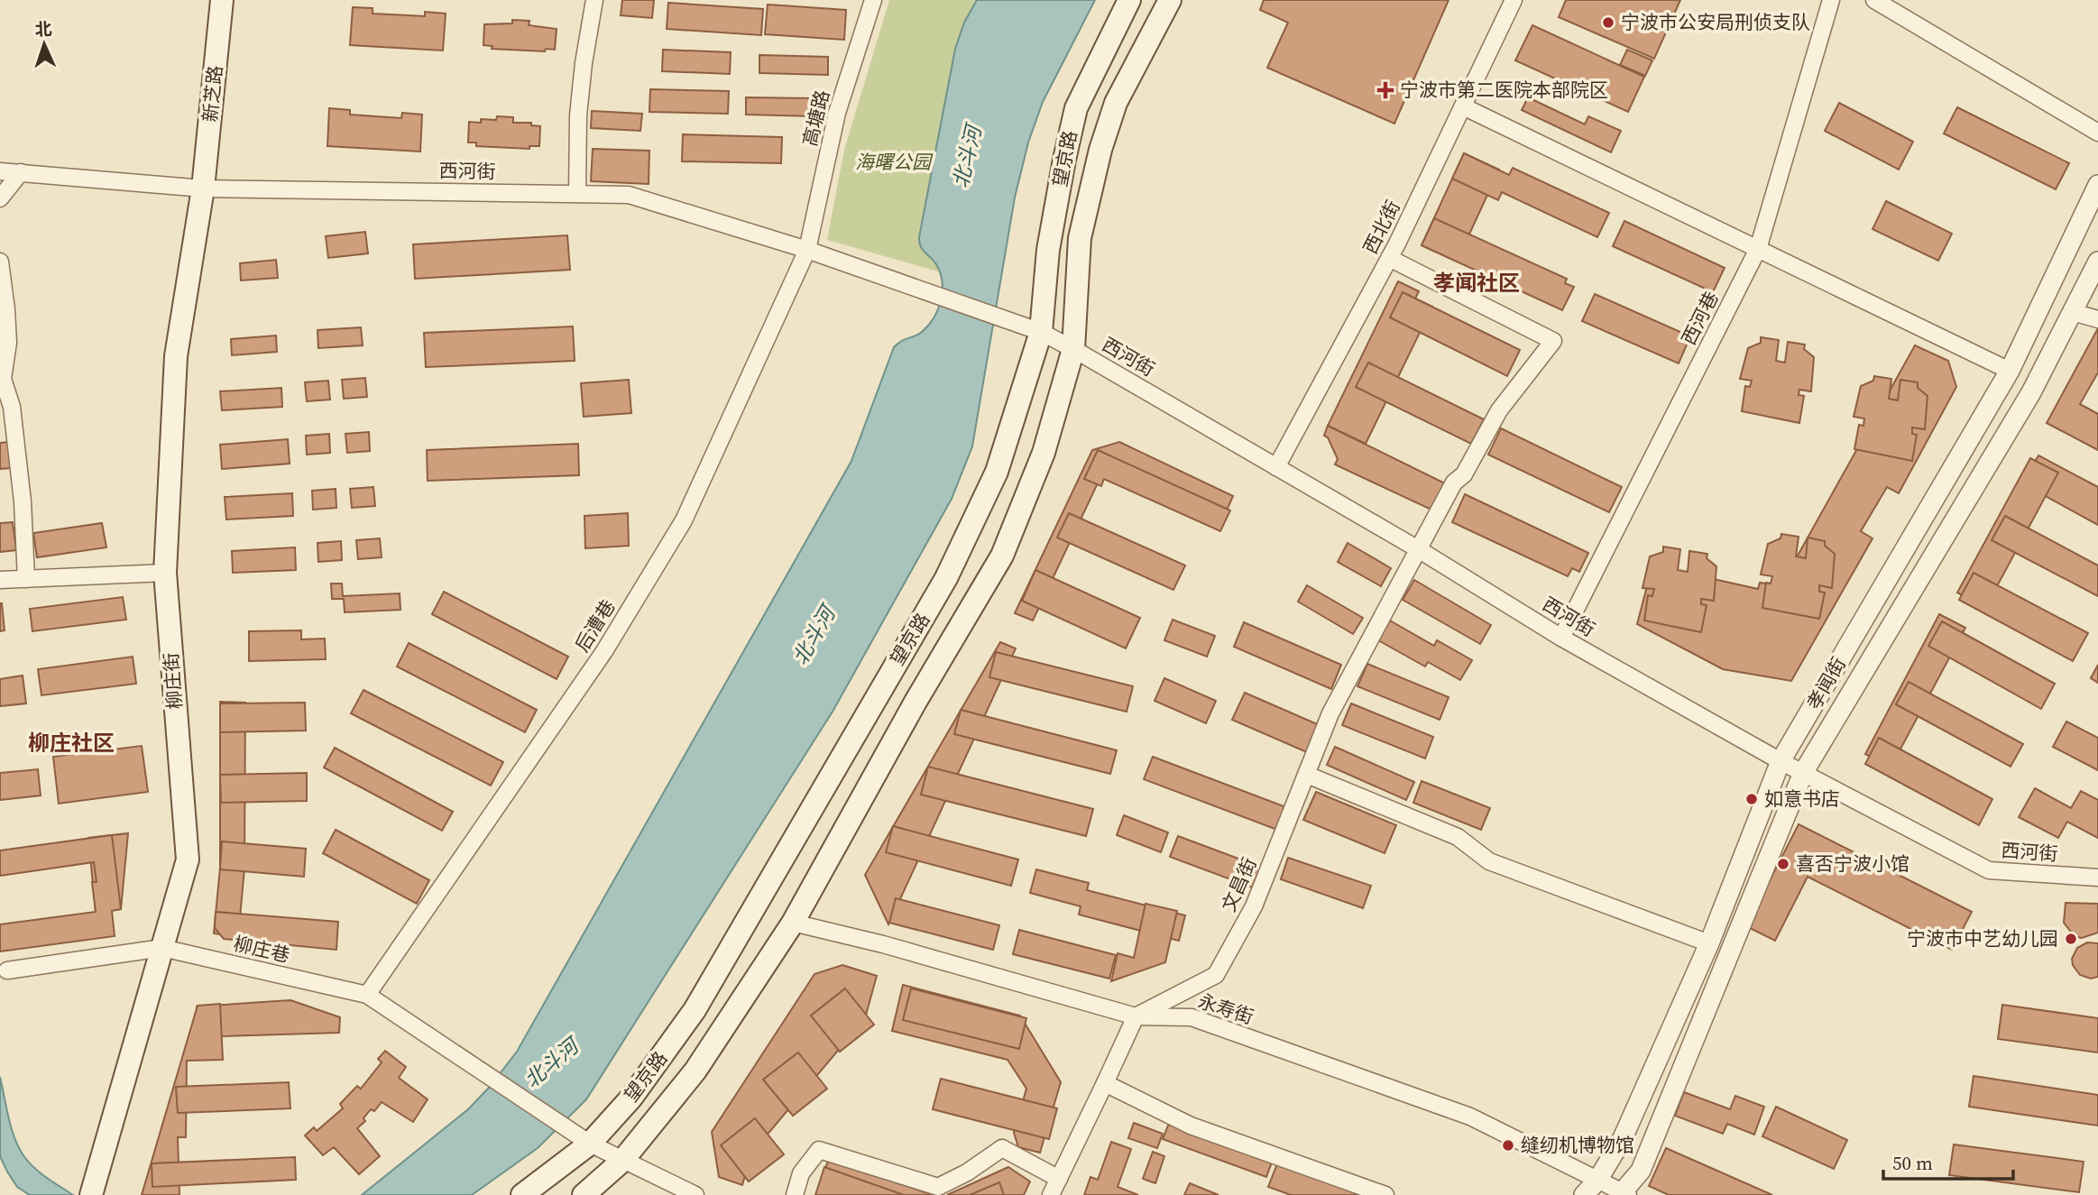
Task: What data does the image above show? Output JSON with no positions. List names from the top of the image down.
{
  "streets": {
    "main road": ["新芝路", "望京路", "柳庄街"],
    "street": [
      "高塘路",
      "西河街",
      "西北街",
      "西河巷",
      "后漕巷",
      "孝闻街",
      "文昌街",
      "柳庄巷",
      "永寿街"
    ]
  },
  "crossings": [
    ["新芝路", "西河街"],
    ["新芝路", "柳庄街"],
    ["高塘路", "西河街"],
    ["高塘路", "后漕巷"],
    ["望京路", "西河街"],
    ["望京路", "柳庄巷"],
    ["望京路", "永寿街"],
    ["西河街", "西北街"],
    ["西河街", "西河巷"],
    ["西河街", "后漕巷"],
    ["西河街", "柳庄街"],
    ["西河街", "孝闻街"],
    ["西河街", "文昌街"],
    ["西北街", "文昌街"],
    ["后漕巷", "柳庄巷"],
    ["柳庄街", "柳庄巷"],
    ["孝闻街", "永寿街"],
    ["文昌街", "永寿街"]
  ],
  "districts": ["孝闻社区", "柳庄社区"],
  "water": ["北斗河"],
  "parks": ["海曙公园"],
  "places": {
    "other": [
      "宁波市公安局刑侦支队",
      "如意书店",
      "喜否宁波小馆",
      "宁波市中艺幼儿园",
      "缝纫机博物馆"
    ],
    "health": ["宁波市第二医院本部院区"]
  },
  "scale_bar": "50 m",
  "north": "top"
}
